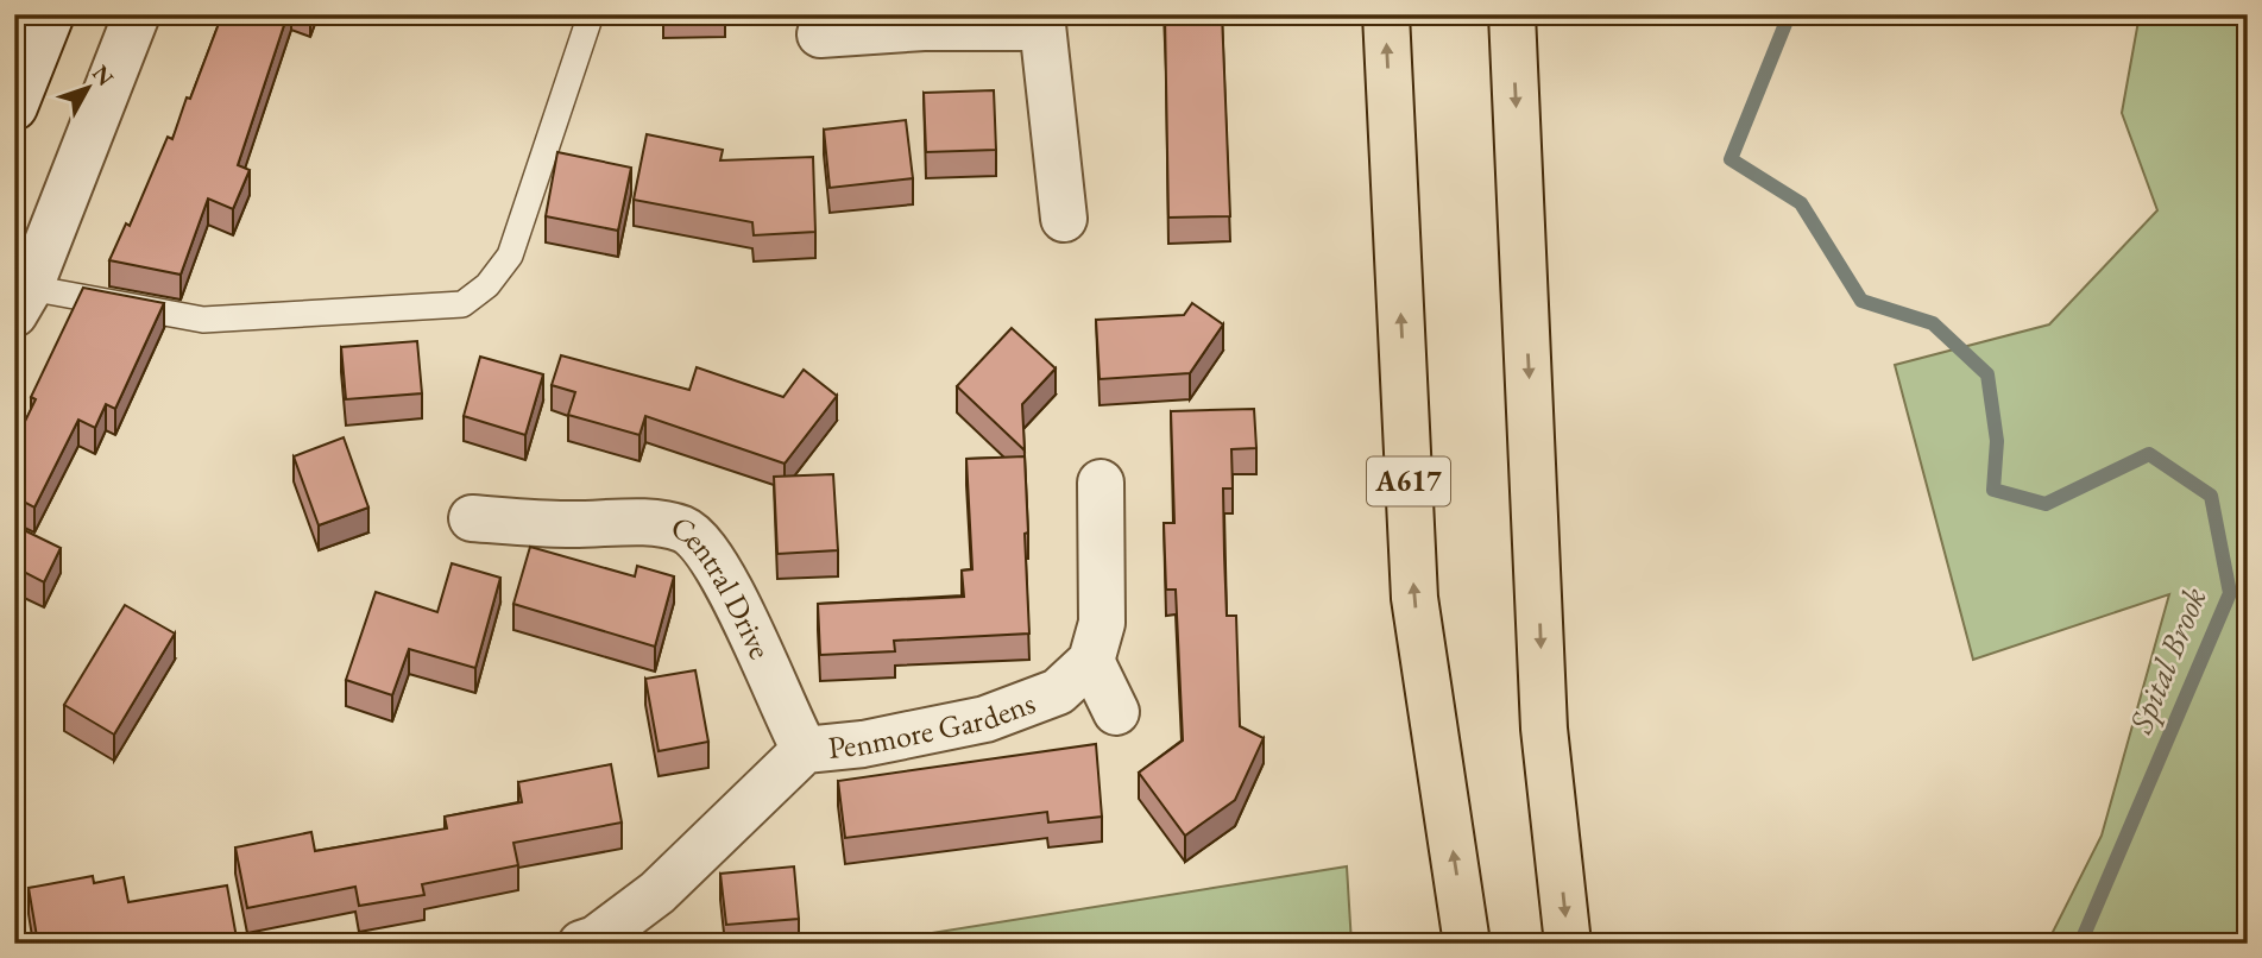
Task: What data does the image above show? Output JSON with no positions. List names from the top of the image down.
{
  "streets": {
    "highway": ["A617"],
    "street": ["Central Drive", "Penmore Gardens"]
  },
  "crossings": [
    ["Central Drive", "Penmore Gardens"]
  ],
  "water": ["Spital Brook"],
  "north": "top right"
}
